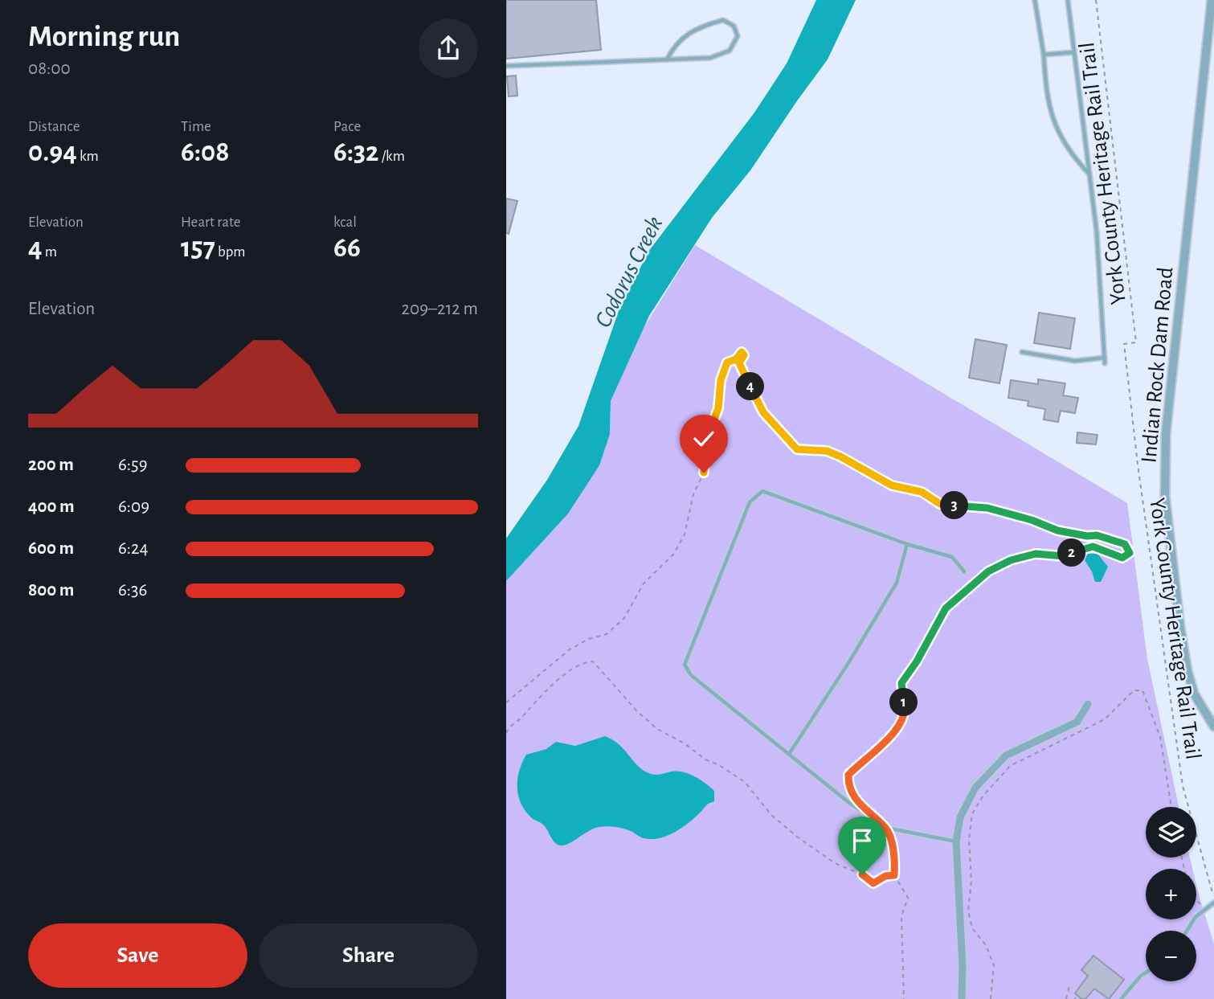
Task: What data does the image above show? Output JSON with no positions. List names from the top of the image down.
{
  "streets": {
    "street": ["Indian Rock Dam Road"],
    "path": ["York County Heritage Rail Trail"]
  },
  "water": ["Codorus Creek"],
  "page": {
    "heading": ["Morning run", "08:00"],
    "stats": [
      ["Distance", "0.94 km"],
      ["Time", "6:08"],
      ["Pace", "6:32 /km"],
      ["Elevation", "4 m"],
      ["Heart rate", "157 bpm"],
      ["kcal", "66"]
    ],
    "chart": ["Elevation", "209–212 m"],
    "pins": [
      "4",
      "3",
      "2",
      "1"
    ],
    "list": [
      {
        "name": "200 m",
        "note": "6:59"
      },
      {
        "name": "400 m",
        "note": "6:09"
      },
      {
        "name": "600 m",
        "note": "6:24"
      },
      {
        "name": "800 m",
        "note": "6:36"
      }
    ],
    "map_buttons": ["+", "−"],
    "buttons": ["Save", "Share"]
  }
}
